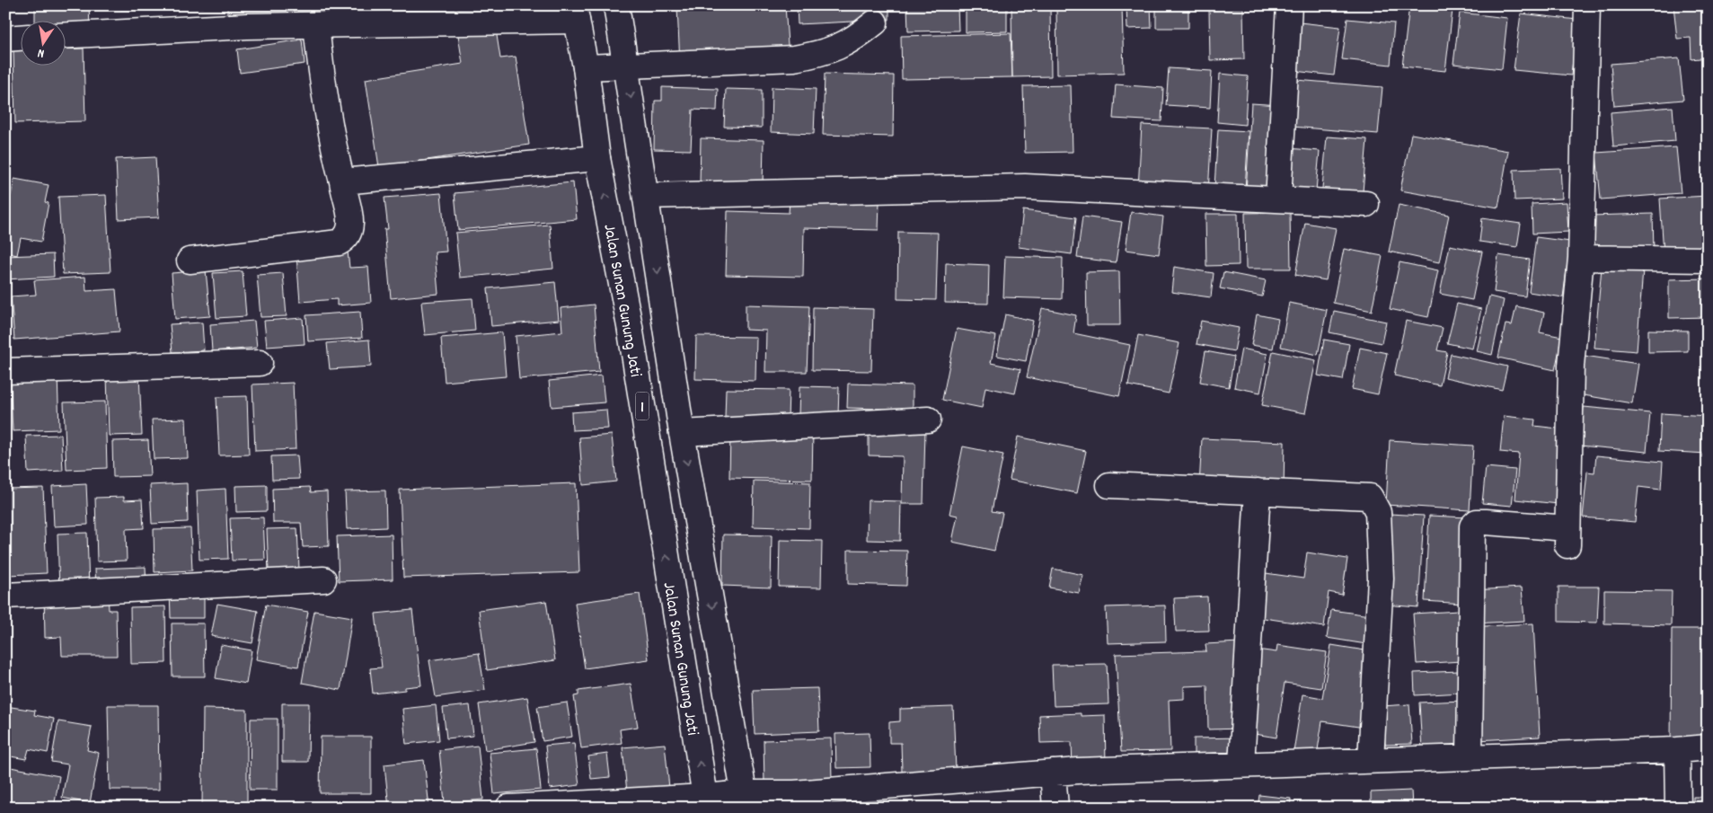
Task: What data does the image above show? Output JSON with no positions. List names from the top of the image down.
{
  "streets": {
    "main road": ["Jalan Sunan Gunung Jati", "1"]
  },
  "north": "bottom"
}
